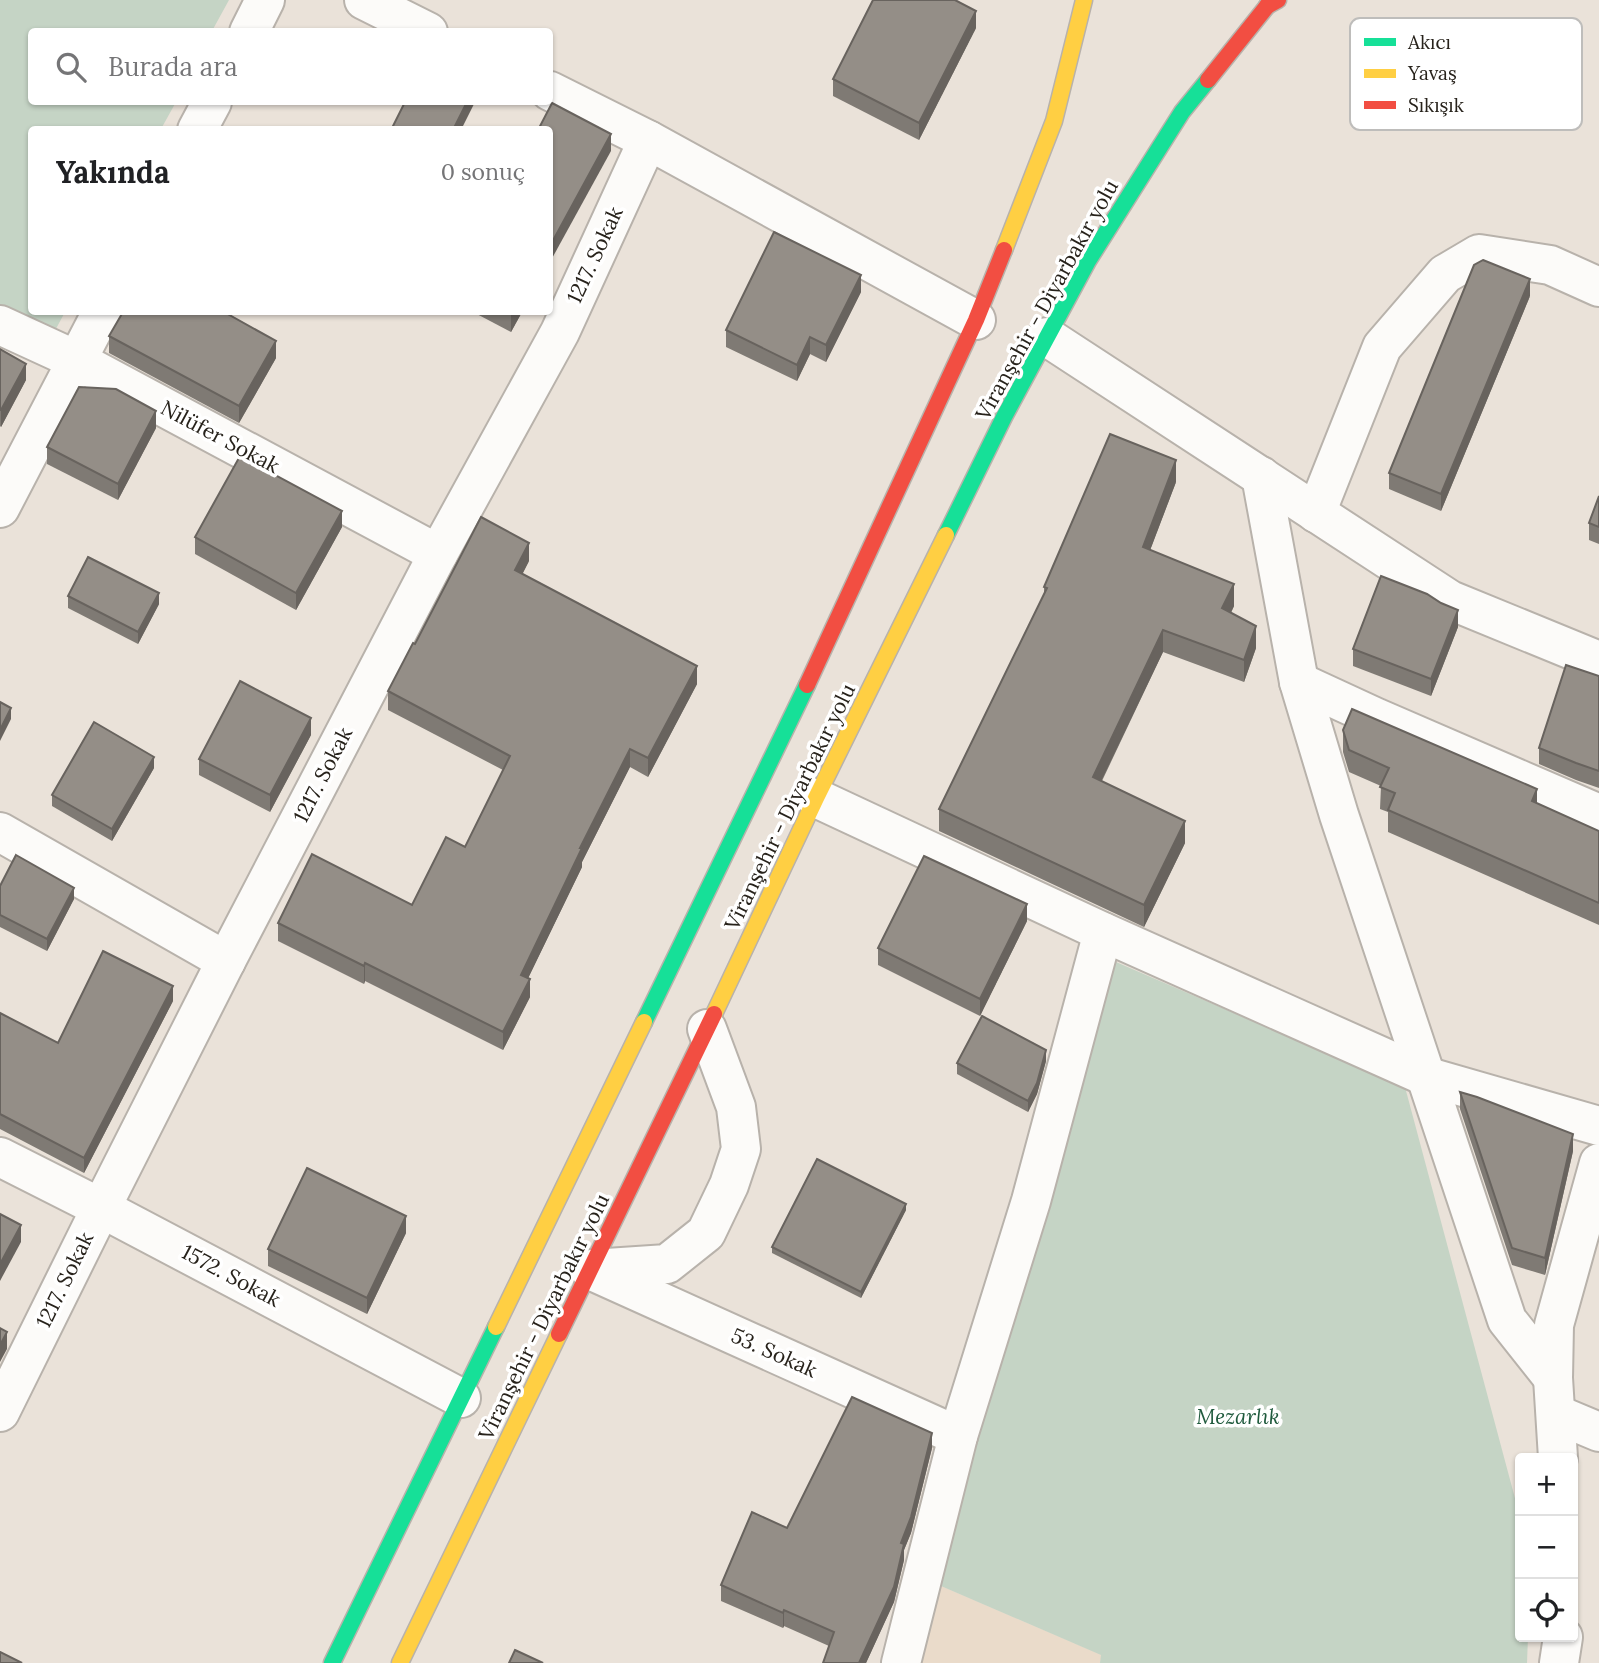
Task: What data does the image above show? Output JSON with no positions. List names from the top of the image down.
{
  "streets": {
    "main road": ["Viranşehir - Diyarbakır yolu"],
    "street": [
      "1217. Sokak",
      "Nilüfer Sokak",
      "1572. Sokak",
      "53. Sokak"
    ]
  },
  "crossings": [
    ["1217. Sokak", "Nilüfer Sokak"],
    ["1217. Sokak", "1572. Sokak"],
    ["Viranşehir - Diyarbakır yolu", "1572. Sokak"],
    ["Viranşehir - Diyarbakır yolu", "53. Sokak"]
  ],
  "parks": ["Mezarlık"],
  "legend": ["Akıcı", "Yavaş", "Sıkışık"],
  "page": {
    "search": "Burada ara",
    "heading": ["Yakında", "0 sonuç"],
    "map_buttons": ["+", "−"]
  }
}
